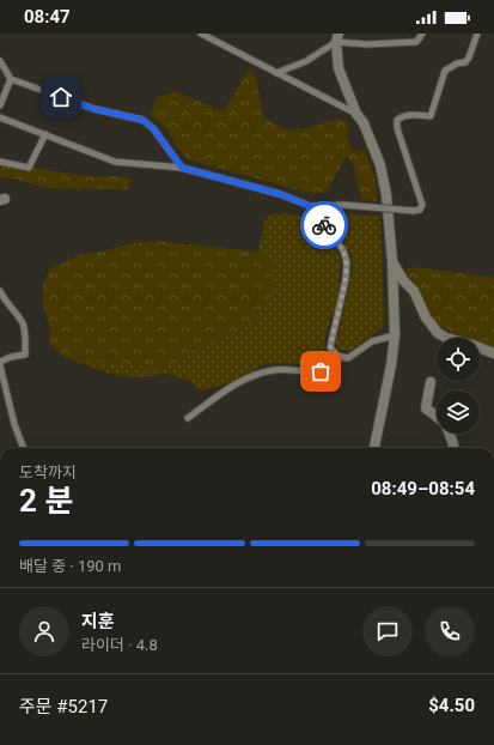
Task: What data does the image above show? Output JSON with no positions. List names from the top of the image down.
{
  "page": {
    "status": "08:47",
    "heading": ["2 분", "도착까지", "08:49–08:54"],
    "panel": [
      "지훈",
      "라이더 · 4.8",
      "주문 #5217",
      "$4.50"
    ],
    "bar": "배달 중 · 190 m"
  }
}
